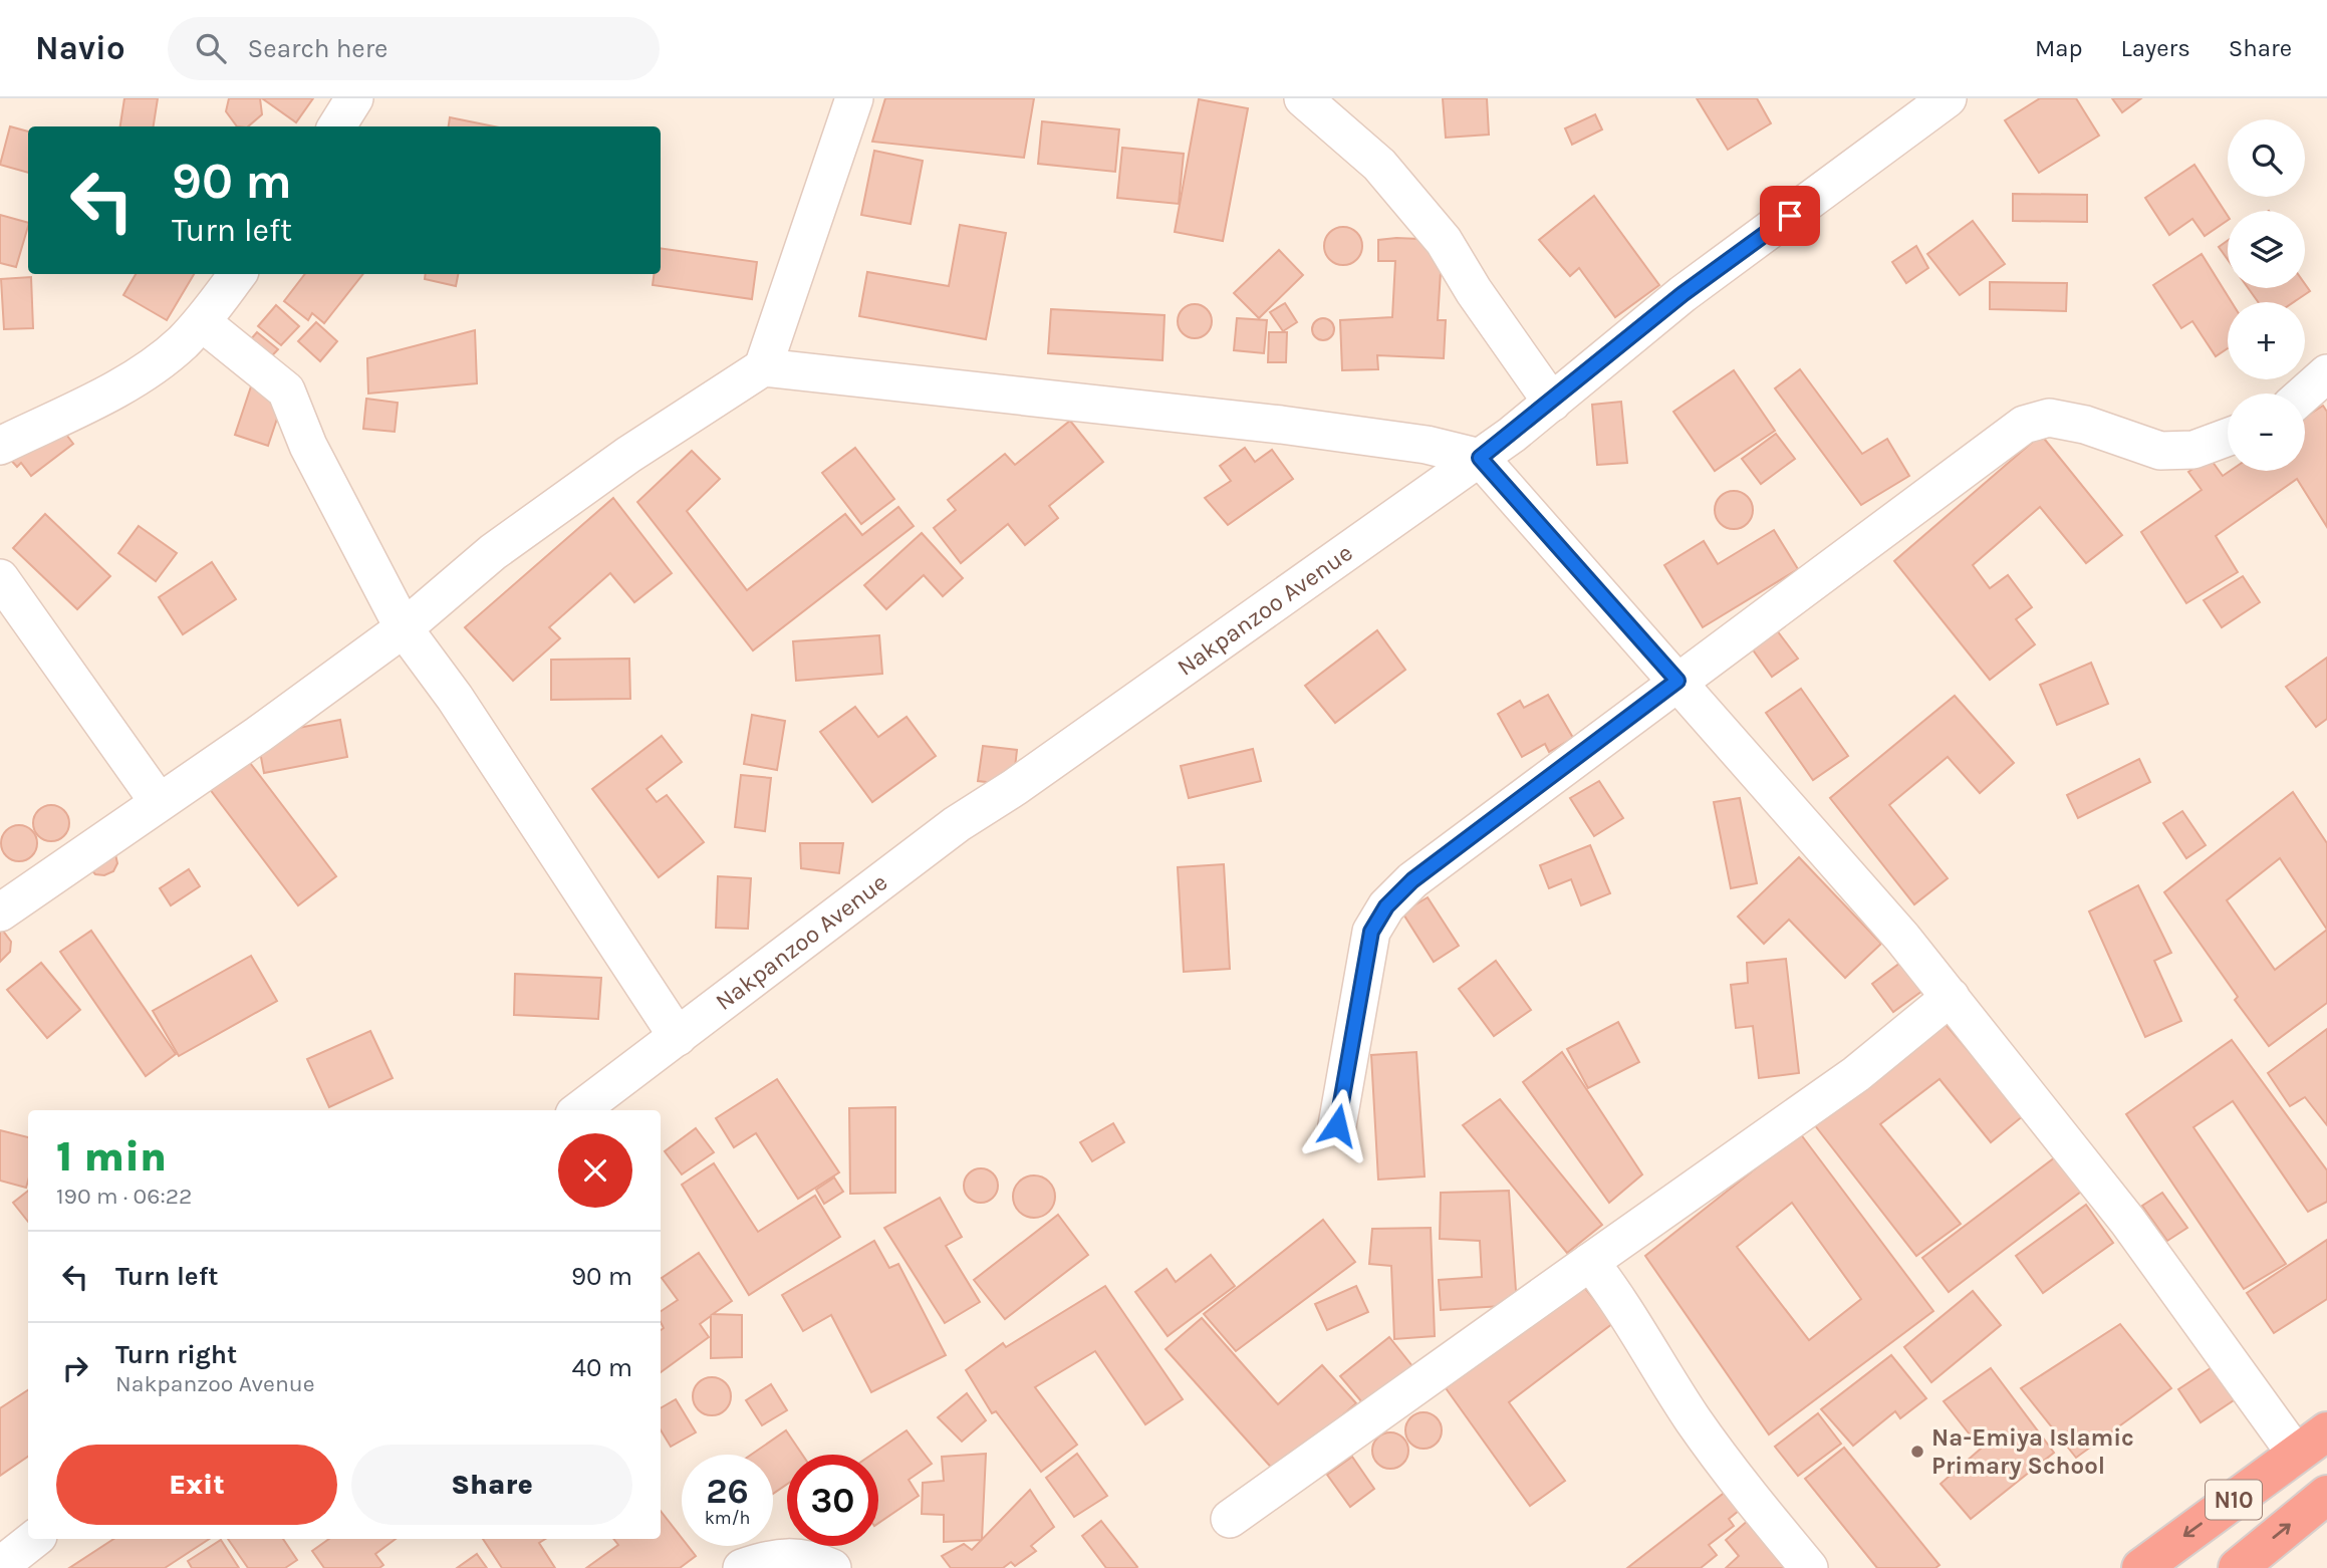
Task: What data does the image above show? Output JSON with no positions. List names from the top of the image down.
{
  "streets": {
    "highway": ["N10"],
    "street": ["Nakpanzoo Avenue"]
  },
  "places": ["Na-Emiya Islamic Primary School"],
  "page": {
    "header": "Navio",
    "search": "Search here",
    "nav": ["Map", "Layers", "Share"],
    "map_buttons": ["+", "−"],
    "turn": ["90 m", "Turn left"],
    "heading": ["1 min", "190 m · 06:22"],
    "list": [
      {
        "name": "Turn left",
        "value": "90 m"
      },
      {
        "name": "Turn right",
        "note": "Nakpanzoo Avenue",
        "value": "40 m"
      }
    ],
    "buttons": ["Exit", "Share"],
    "speed": "26 km/h",
    "limit": "30"
  }
}
